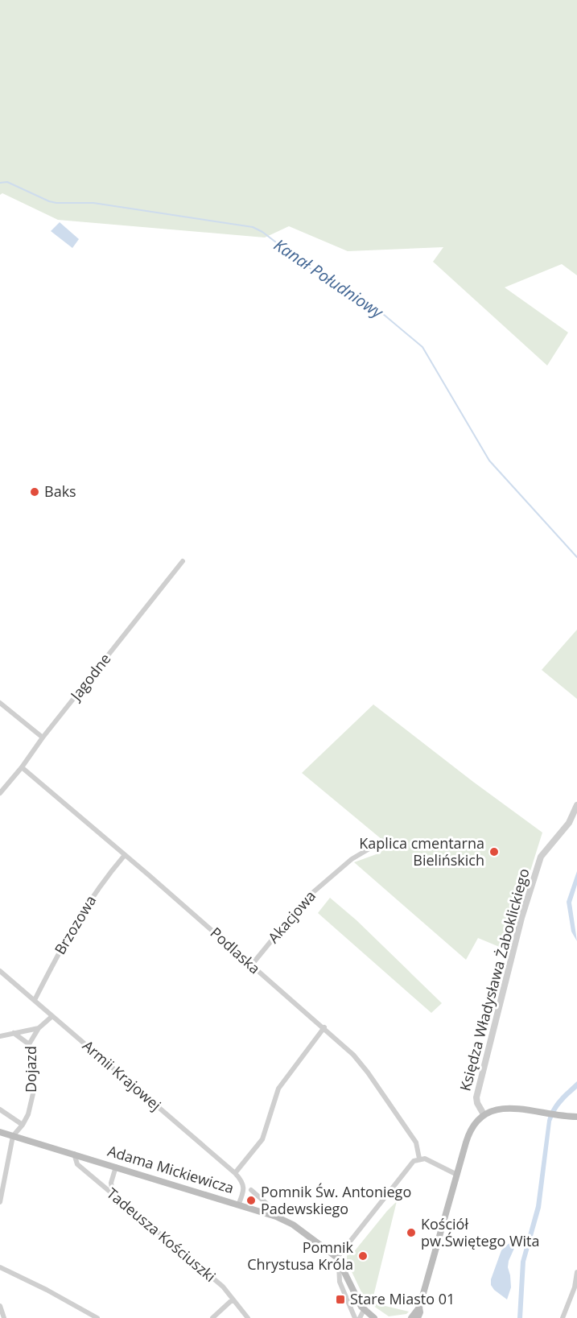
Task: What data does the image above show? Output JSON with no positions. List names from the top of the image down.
{
  "streets": {
    "main road": ["Adama Mickiewicza"],
    "street": [
      "Jagodne",
      "Akacjowa",
      "Brzozowa",
      "Podlaska",
      "Księdza Władysława Żaboklickiego",
      "Dojazd",
      "Armii Krajowej",
      "Tadeusza Kościuszki"
    ]
  },
  "crossings": [
    ["Jagodne", "Podlaska"],
    ["Akacjowa", "Podlaska"],
    ["Brzozowa", "Podlaska"],
    ["Brzozowa", "Armii Krajowej"],
    ["Dojazd", "Armii Krajowej"],
    ["Dojazd", "Adama Mickiewicza"],
    ["Armii Krajowej", "Adama Mickiewicza"],
    ["Adama Mickiewicza", "Tadeusza Kościuszki"]
  ],
  "water": ["Kanał Południowy"],
  "places": {
    "other": [
      "Baks",
      "Kaplica cmentarna Bielińskich",
      "Pomnik Św. Antoniego Padewskiego",
      "Kościół pw.Świętego Wita",
      "Pomnik Chrystusa Króla"
    ],
    "transit": ["Stare Miasto 01"]
  }
}
